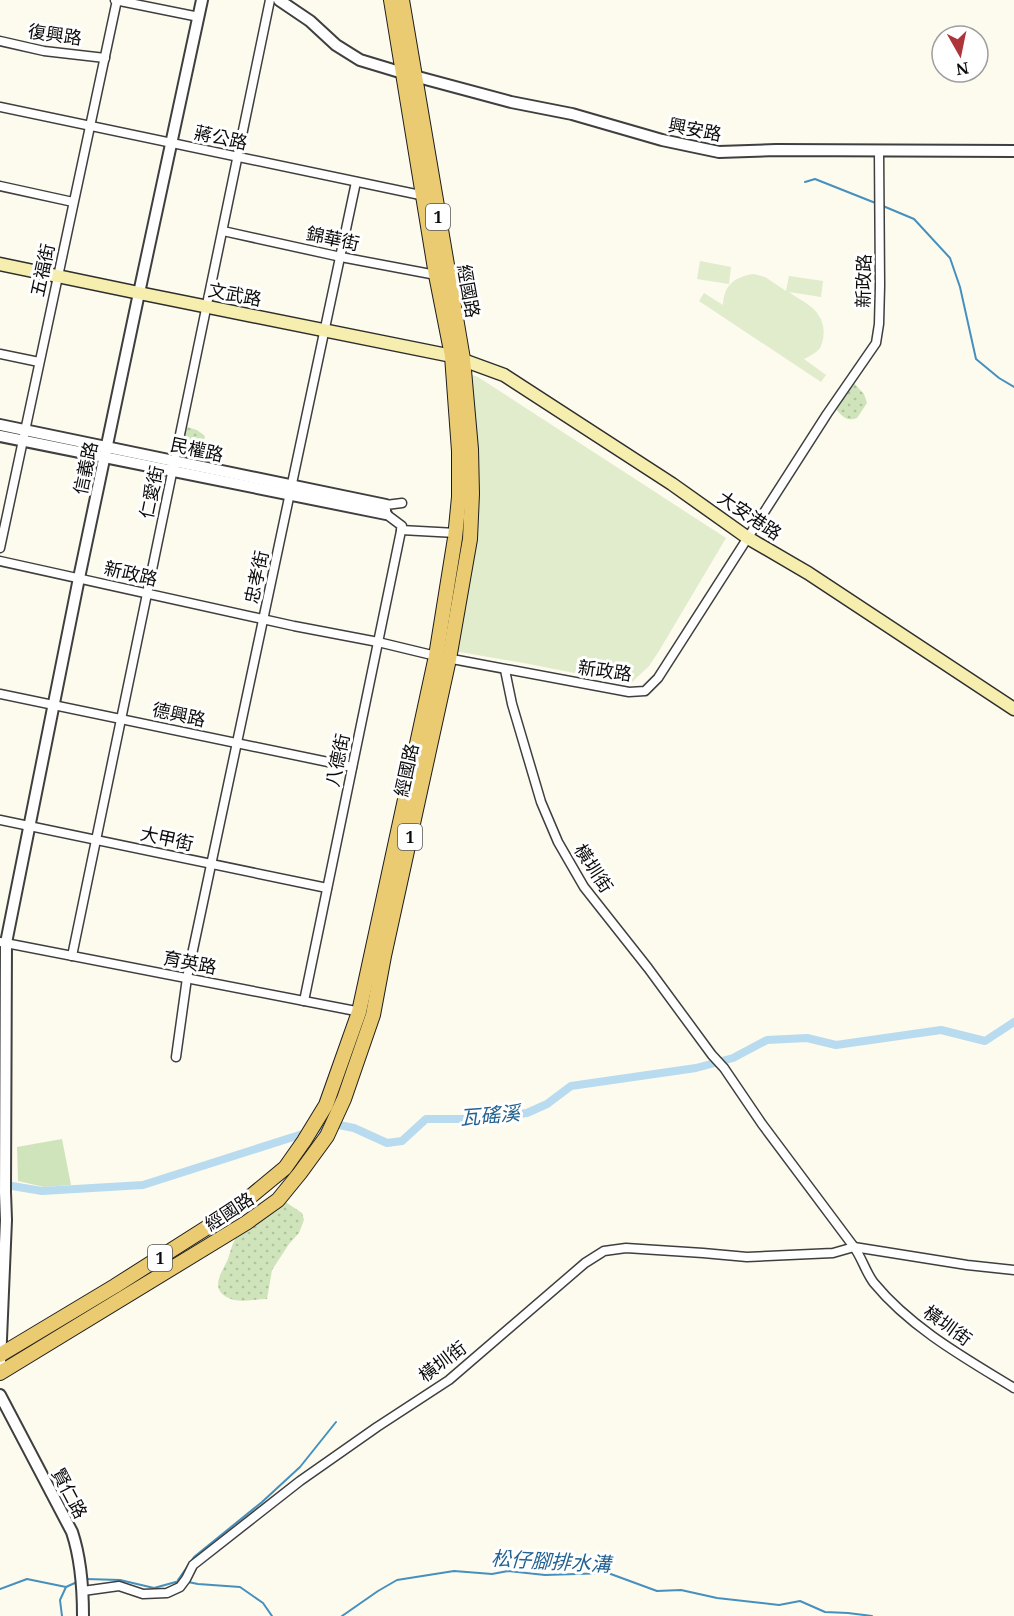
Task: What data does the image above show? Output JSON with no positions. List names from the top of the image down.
{
  "streets": {
    "main road": [
      "1",
      "經國路",
      "文武路",
      "大安港路"
    ],
    "street": [
      "復興路",
      "興安路",
      "蔣公路",
      "錦華街",
      "五福街",
      "新政路",
      "民權路",
      "信義路",
      "仁愛街",
      "忠孝街",
      "德興路",
      "八德街",
      "大甲街",
      "橫圳街",
      "育英路",
      "賢仁路"
    ]
  },
  "crossings": [
    ["復興路", "五福街"],
    ["興安路", "新政路"],
    ["興安路", "經國路"],
    ["蔣公路", "五福街"],
    ["蔣公路", "經國路"],
    ["蔣公路", "信義路"],
    ["蔣公路", "仁愛街"],
    ["蔣公路", "忠孝街"],
    ["錦華街", "經國路"],
    ["錦華街", "仁愛街"],
    ["錦華街", "忠孝街"],
    ["五福街", "文武路"],
    ["五福街", "民權路"],
    ["新政路", "經國路"],
    ["新政路", "信義路"],
    ["新政路", "仁愛街"],
    ["新政路", "大安港路"],
    ["新政路", "忠孝街"],
    ["新政路", "八德街"],
    ["新政路", "橫圳街"],
    ["經國路", "文武路"],
    ["經國路", "信義路"],
    ["經國路", "大安港路"],
    ["經國路", "育英路"],
    ["文武路", "信義路"],
    ["文武路", "仁愛街"],
    ["文武路", "大安港路"],
    ["文武路", "忠孝街"],
    ["民權路", "信義路"],
    ["民權路", "仁愛街"],
    ["民權路", "忠孝街"],
    ["信義路", "德興路"],
    ["信義路", "大甲街"],
    ["信義路", "育英路"],
    ["仁愛街", "德興路"],
    ["仁愛街", "大甲街"],
    ["仁愛街", "育英路"],
    ["忠孝街", "德興路"],
    ["忠孝街", "大甲街"],
    ["忠孝街", "育英路"],
    ["德興路", "八德街"],
    ["八德街", "大甲街"],
    ["八德街", "育英路"],
    ["橫圳街", "賢仁路"]
  ],
  "water": ["瓦磘溪", "松仔腳排水溝"],
  "north": "bottom"
}
